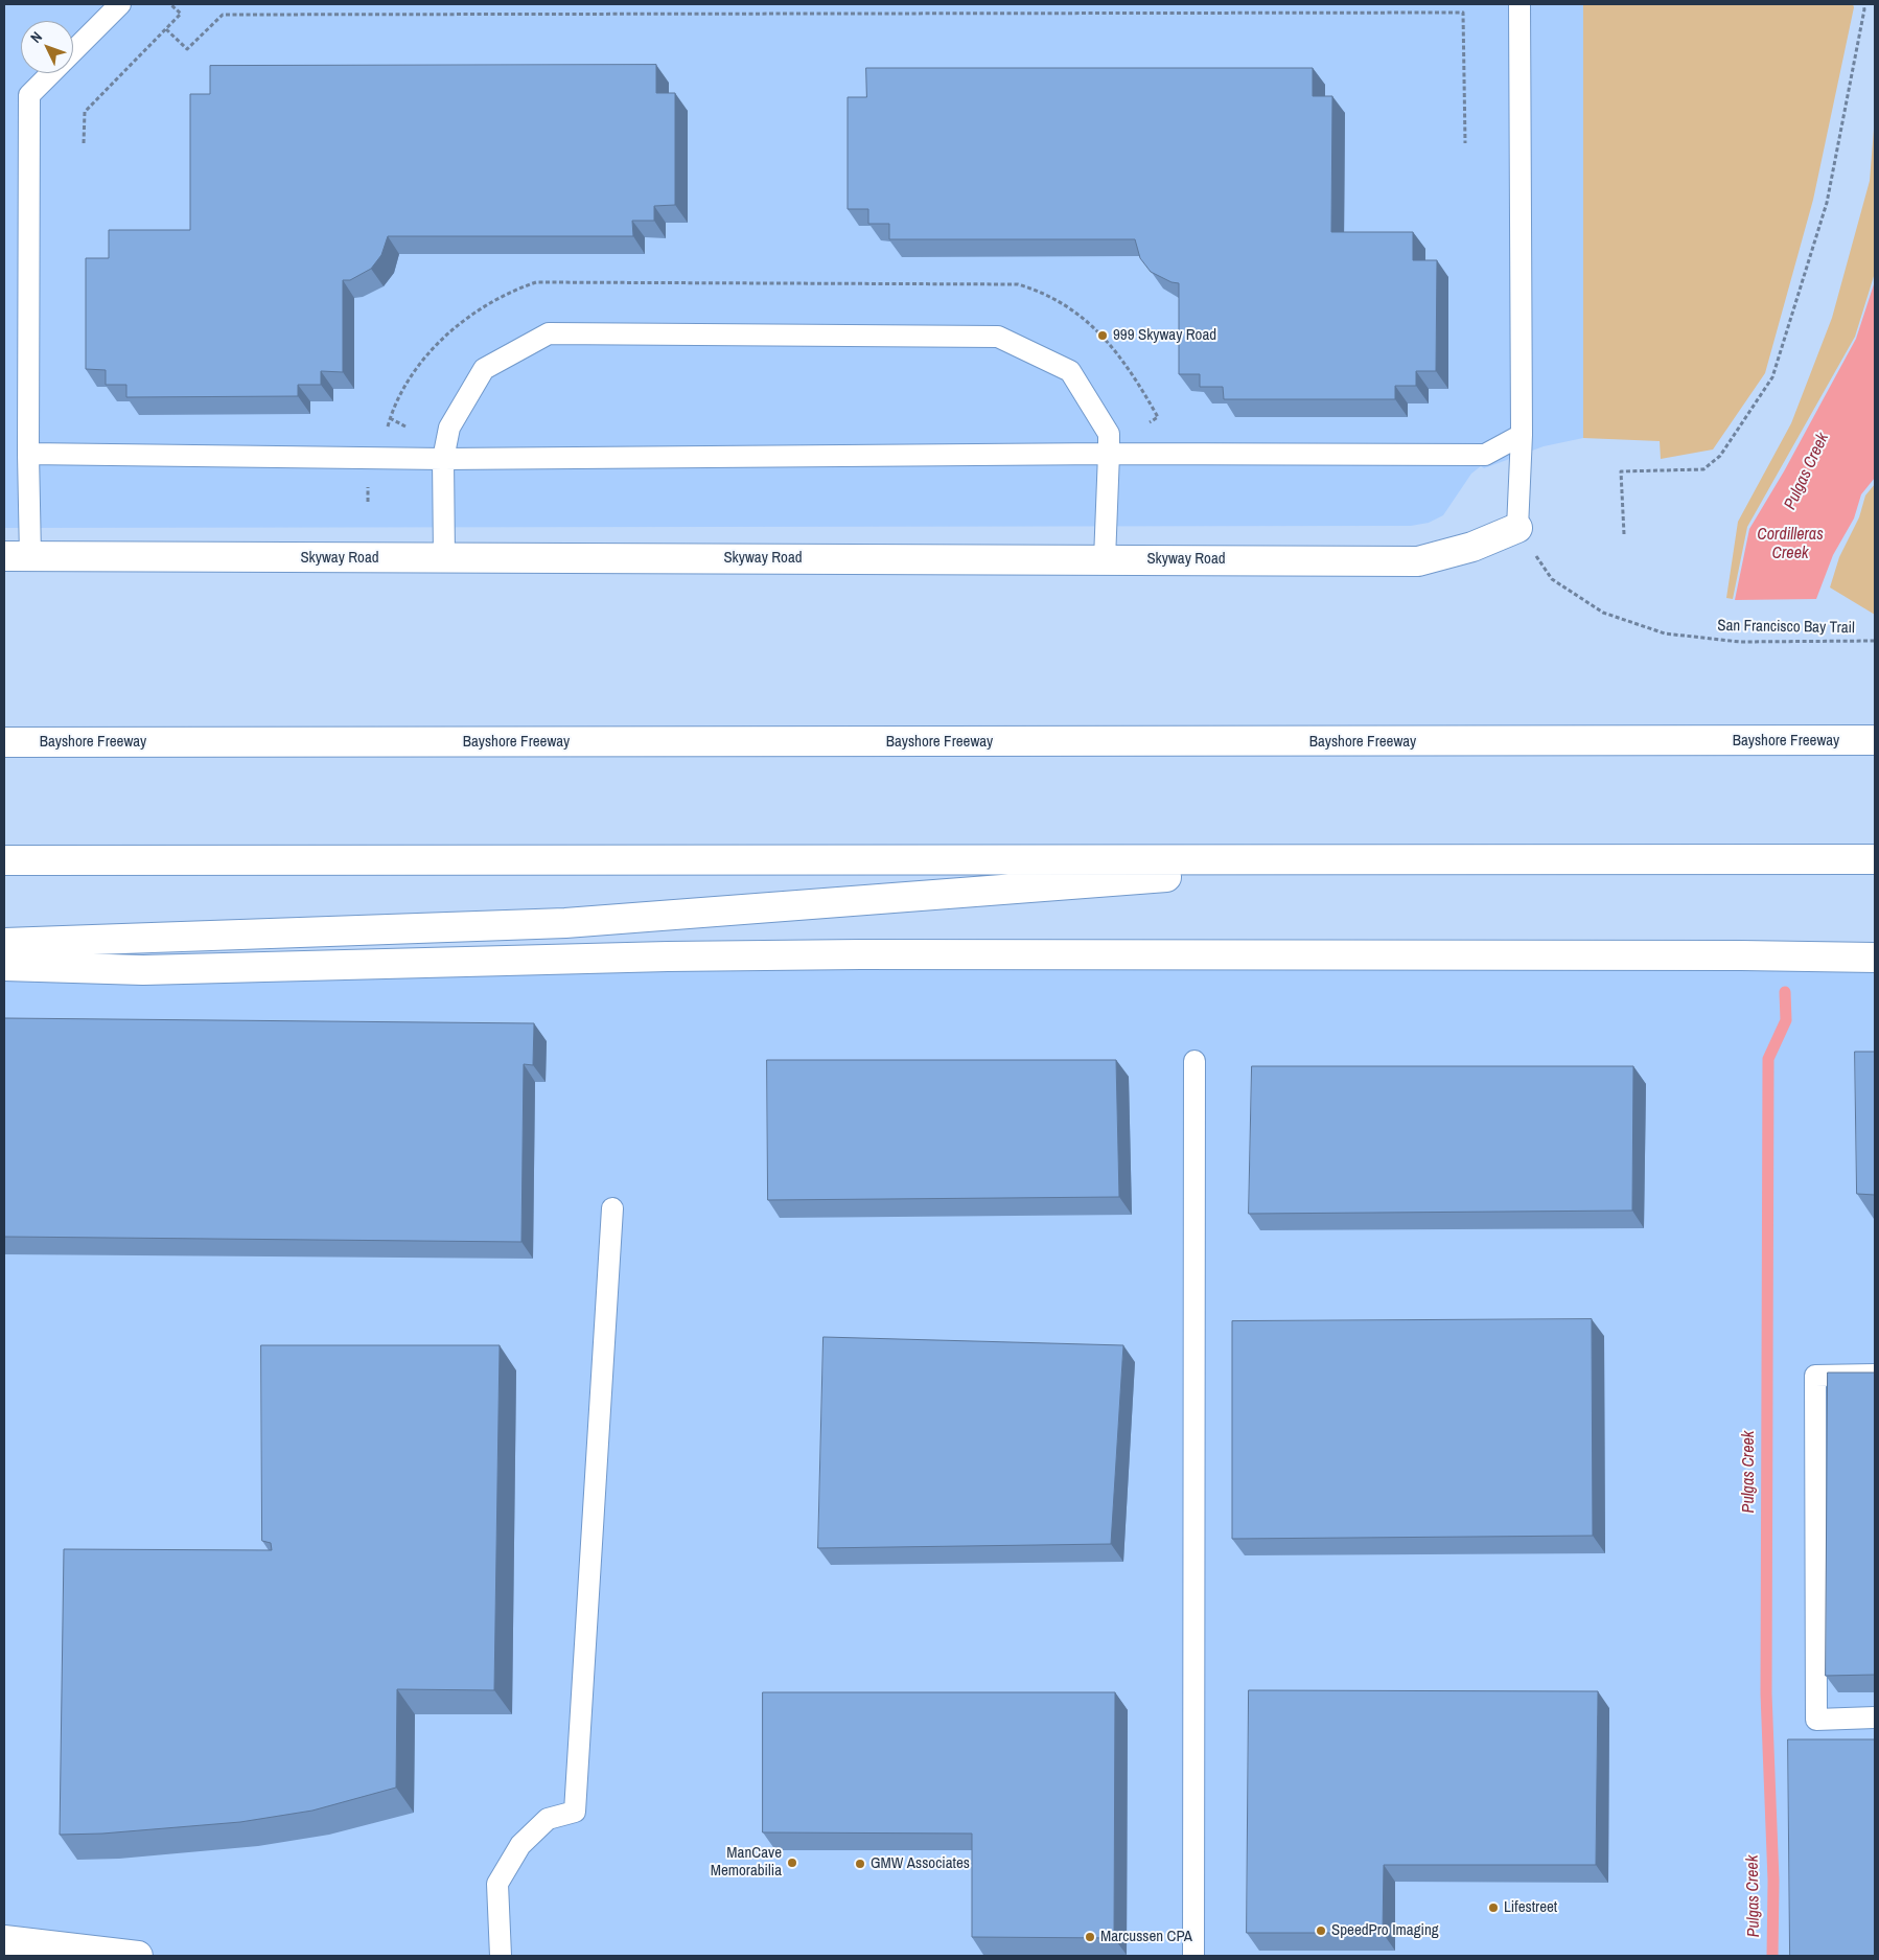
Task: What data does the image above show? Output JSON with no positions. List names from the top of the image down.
{
  "streets": {
    "main road": ["Skyway Road", "Bayshore Freeway"],
    "path": ["San Francisco Bay Trail"]
  },
  "crossings": [
    ["Skyway Road", "San Francisco Bay Trail"]
  ],
  "water": ["Pulgas Creek", "Cordilleras Creek"],
  "places": [
    "999 Skyway Road",
    "ManCave Memorabilia",
    "GMW Associates",
    "Lifestreet",
    "SpeedPro Imaging",
    "Marcussen CPA"
  ],
  "north": "top left"
}
